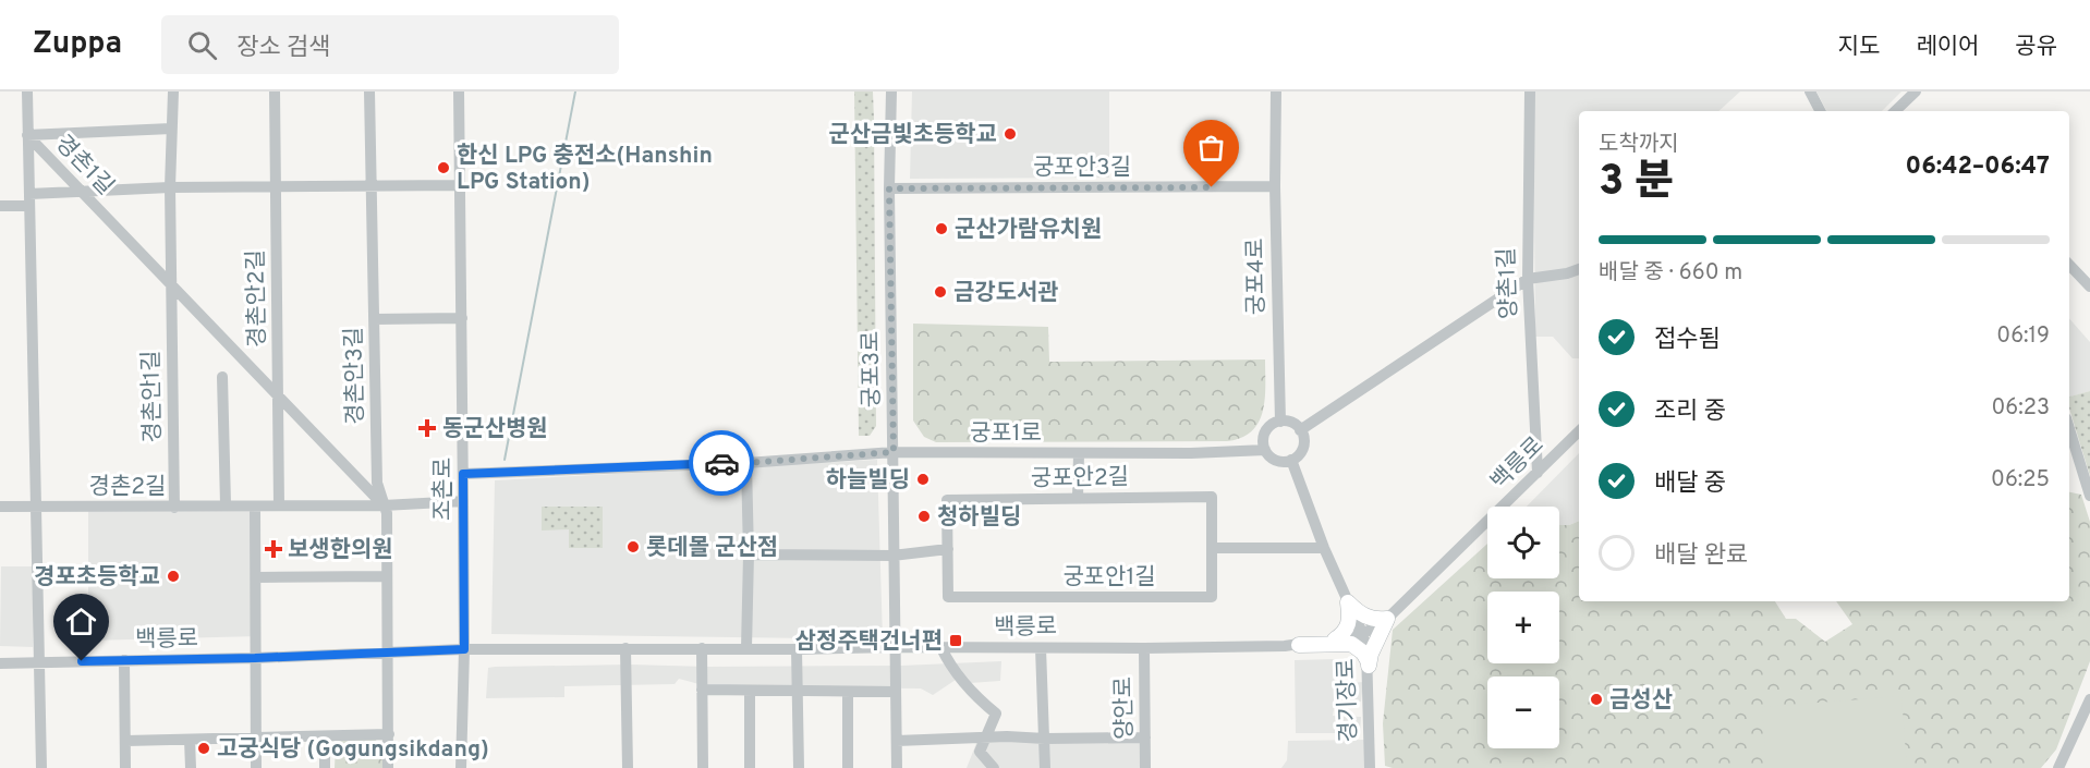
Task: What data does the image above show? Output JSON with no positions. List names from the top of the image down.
{
  "streets": {
    "street": [
      "경촌1길",
      "궁포안3길",
      "궁포4로",
      "양촌1길",
      "경촌안2길",
      "궁포3로",
      "경촌안3길",
      "경촌안1길",
      "궁포1로",
      "백릉로",
      "궁포안2길",
      "경촌2길",
      "조촌로",
      "궁포안1길",
      "경기장로",
      "양안로"
    ]
  },
  "crossings": [
    ["경촌1길", "경촌안1길"],
    ["경촌1길", "백릉로"],
    ["경촌1길", "경촌2길"],
    ["궁포안3길", "궁포4로"],
    ["궁포안3길", "궁포3로"],
    ["궁포4로", "궁포1로"],
    ["양촌1길", "백릉로"],
    ["경촌안2길", "경촌안3길"],
    ["경촌안2길", "경촌2길"],
    ["궁포3로", "궁포1로"],
    ["궁포3로", "백릉로"],
    ["경촌안3길", "경촌2길"],
    ["경촌안1길", "경촌2길"],
    ["궁포1로", "조촌로"],
    ["백릉로", "조촌로"],
    ["백릉로", "경기장로"],
    ["백릉로", "양안로"],
    ["궁포안2길", "궁포안1길"],
    ["경촌2길", "조촌로"]
  ],
  "places": {
    "other": [
      "군산금빛초등학교",
      "한신 LPG 충전소(Hanshin LPG Station)",
      "군산가람유치원",
      "금강도서관",
      "하늘빌딩",
      "청하빌딩",
      "롯데몰 군산점",
      "경포초등학교",
      "금성산",
      "고궁식당 (Gogungsikdang)"
    ],
    "health": ["동군산병원", "보생한의원"],
    "transit": ["삼정주택건너편"]
  },
  "page": {
    "header": "Zuppa",
    "search": "장소 검색",
    "nav": ["지도", "레이어", "공유"],
    "heading": ["3 분", "도착까지", "06:42–06:47"],
    "bar": "배달 중 · 660 m",
    "list": [
      ["접수됨", "06:19"],
      ["조리 중", "06:23"],
      ["배달 중", "06:25"],
      "배달 완료"
    ],
    "map_buttons": ["+", "−"]
  }
}
